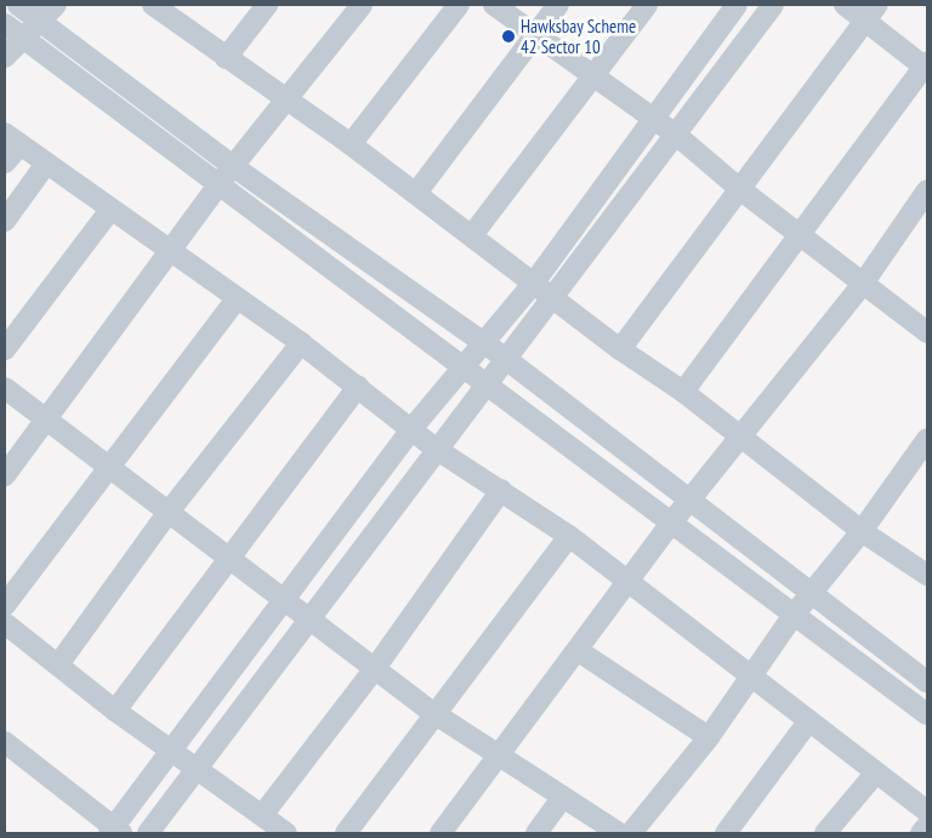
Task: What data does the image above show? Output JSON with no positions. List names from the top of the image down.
{
  "places": ["Hawksbay Scheme 42 Sector 10"]
}
